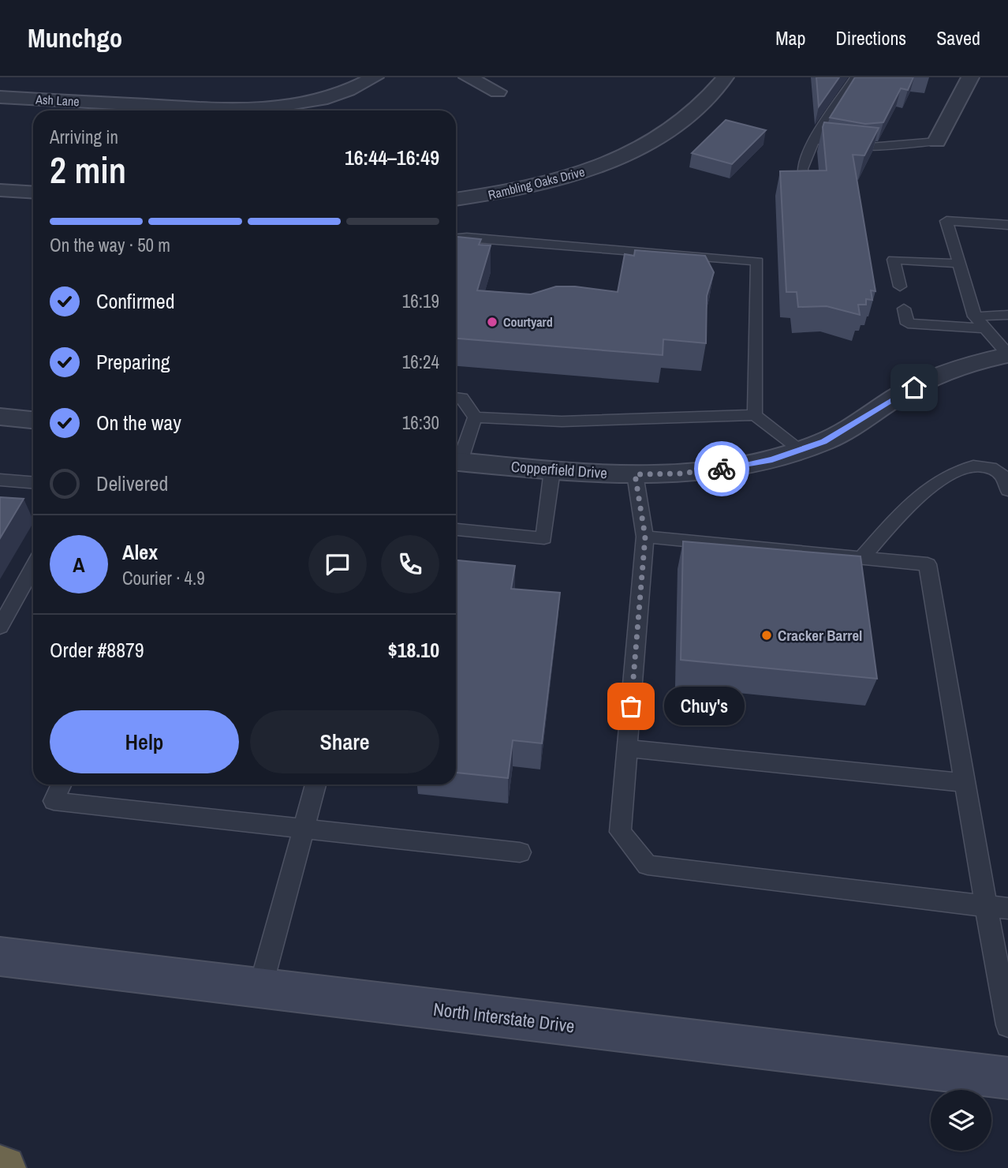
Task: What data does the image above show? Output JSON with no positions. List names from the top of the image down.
{
  "streets": {
    "main road": ["North Interstate Drive"],
    "street": ["Ash Lane", "Rambling Oaks Drive", "Copperfield Drive"]
  },
  "places": ["Courtyard", "Cracker Barrel", "Chuy's"],
  "page": {
    "header": "Munchgo",
    "nav": ["Map", "Directions", "Saved"],
    "heading": ["2 min", "Arriving in", "16:44–16:49"],
    "panel": [
      "Alex",
      "Courier · 4.9",
      "Order #8879",
      "$18.10"
    ],
    "bar": "On the way · 50 m",
    "list": [
      ["Confirmed", "16:19"],
      ["Preparing", "16:24"],
      ["On the way", "16:30"],
      "Delivered"
    ],
    "round": "A",
    "bubble": "Chuy's",
    "buttons": ["Help", "Share"]
  }
}
